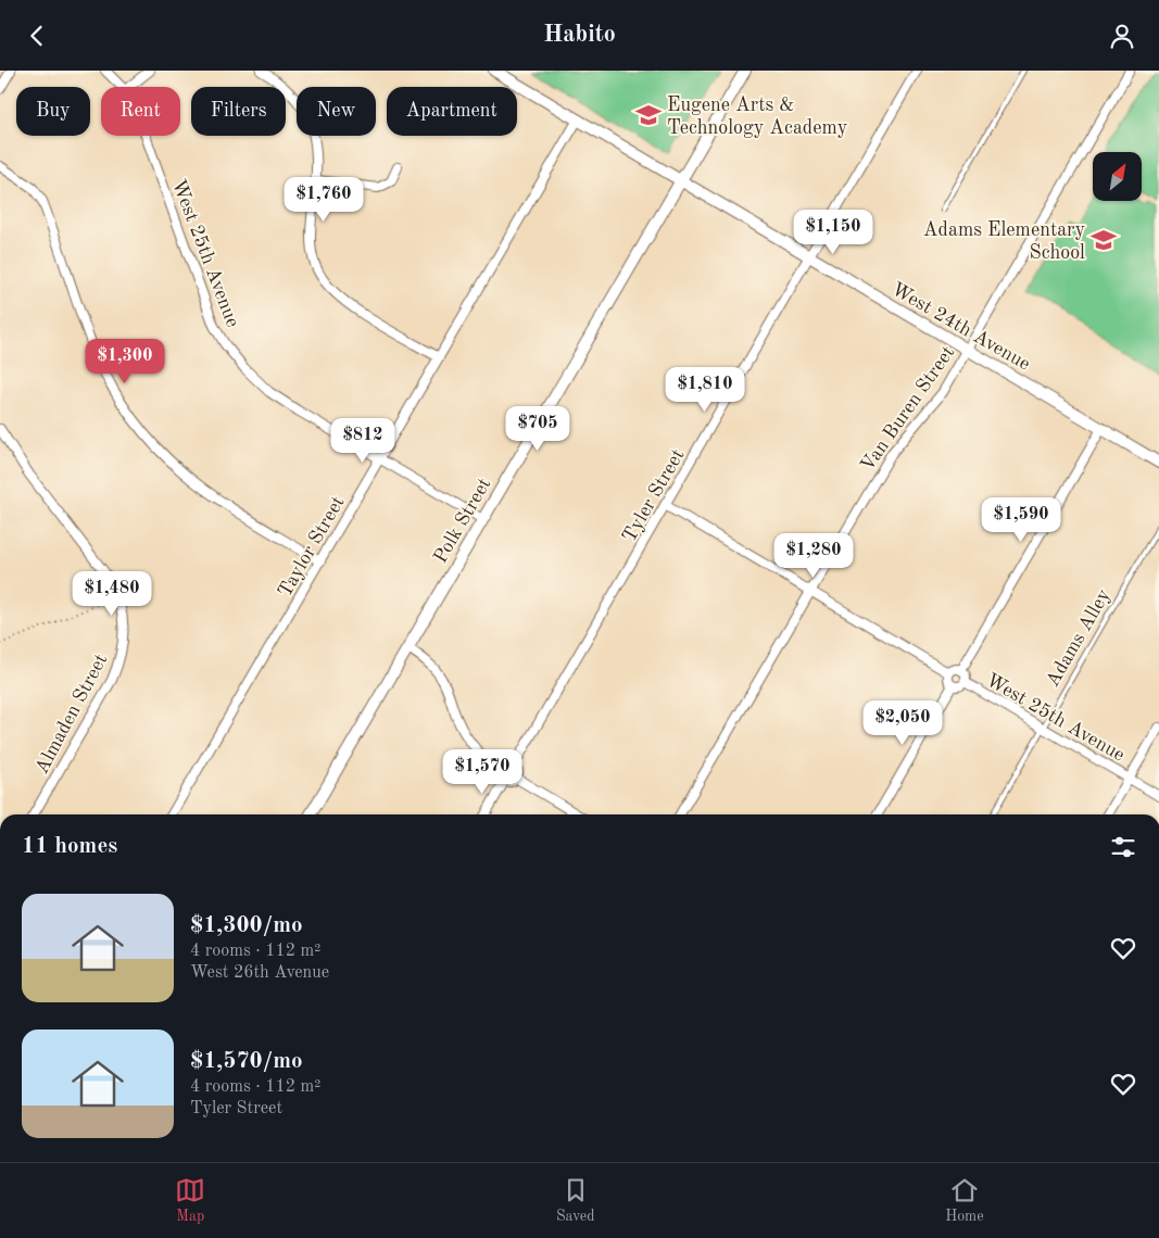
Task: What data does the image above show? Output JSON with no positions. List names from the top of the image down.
{
  "streets": {
    "street": [
      "West 25th Avenue",
      "West 24th Avenue",
      "Van Buren Street",
      "Tyler Street",
      "Polk Street",
      "Taylor Street",
      "Almaden Street"
    ],
    "lane": ["Adams Alley"]
  },
  "crossings": [
    ["West 25th Avenue", "Polk Street"],
    ["West 25th Avenue", "Taylor Street"],
    ["West 25th Avenue", "Adams Alley"],
    ["West 24th Avenue", "Van Buren Street"],
    ["West 24th Avenue", "Tyler Street"],
    ["West 24th Avenue", "Polk Street"],
    ["West 24th Avenue", "Taylor Street"]
  ],
  "places": {
    "school or university": ["Eugene Arts & Technology Academy", "Adams Elementary School"]
  },
  "north": "top right",
  "page": {
    "header": "Habito",
    "chip": [
      "Buy",
      "Rent",
      "Filters",
      "New",
      "Apartment"
    ],
    "price": [
      "$1,760",
      "$1,150",
      "$1,300",
      "$1,810",
      "$705",
      "$812",
      "$1,590",
      "$1,280",
      "$1,480",
      "$2,050",
      "$1,570"
    ],
    "heading": "11 homes",
    "list": [
      {
        "name": "$1,300/mo",
        "note": "4 rooms · 112 m² · West 26th Avenue"
      },
      {
        "name": "$1,570/mo",
        "note": "4 rooms · 112 m² · Tyler Street"
      }
    ],
    "tabs": ["Map", "Saved", "Home"]
  }
}
